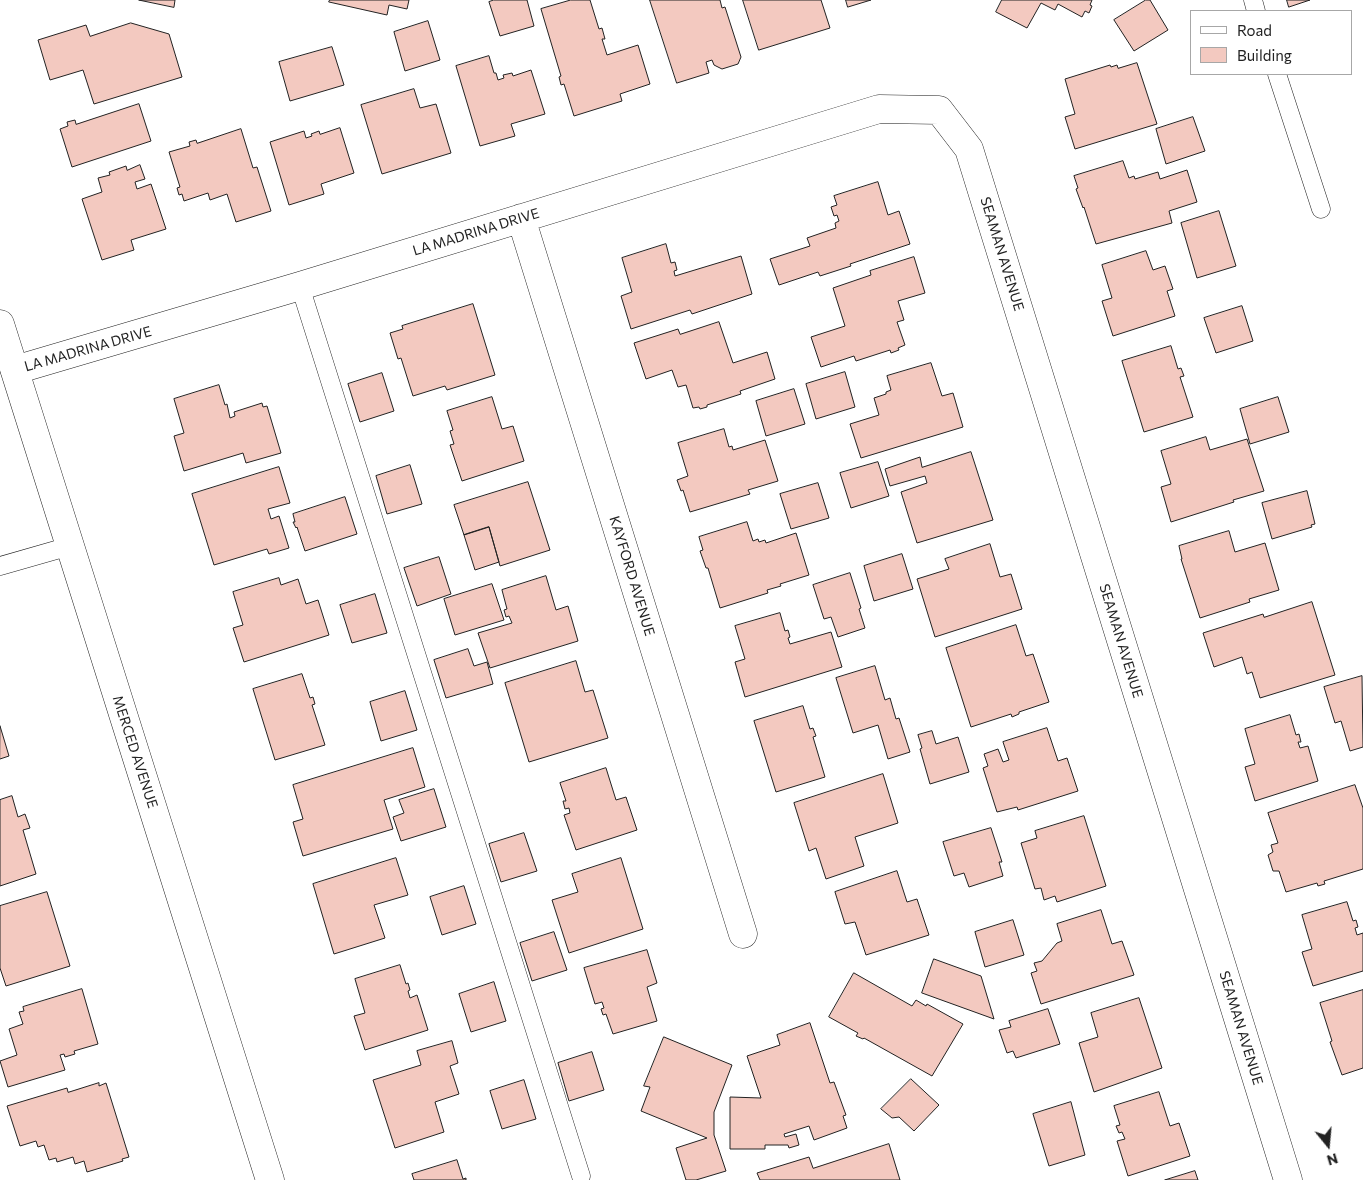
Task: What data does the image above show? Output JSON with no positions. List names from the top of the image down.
{
  "streets": {
    "street": [
      "LA MADRINA DRIVE",
      "SEAMAN AVENUE",
      "KAYFORD AVENUE",
      "MERCED AVENUE"
    ]
  },
  "crossings": [
    ["LA MADRINA DRIVE", "SEAMAN AVENUE"],
    ["LA MADRINA DRIVE", "KAYFORD AVENUE"],
    ["LA MADRINA DRIVE", "MERCED AVENUE"]
  ],
  "legend": ["Road", "Building"],
  "north": "bottom"
}
